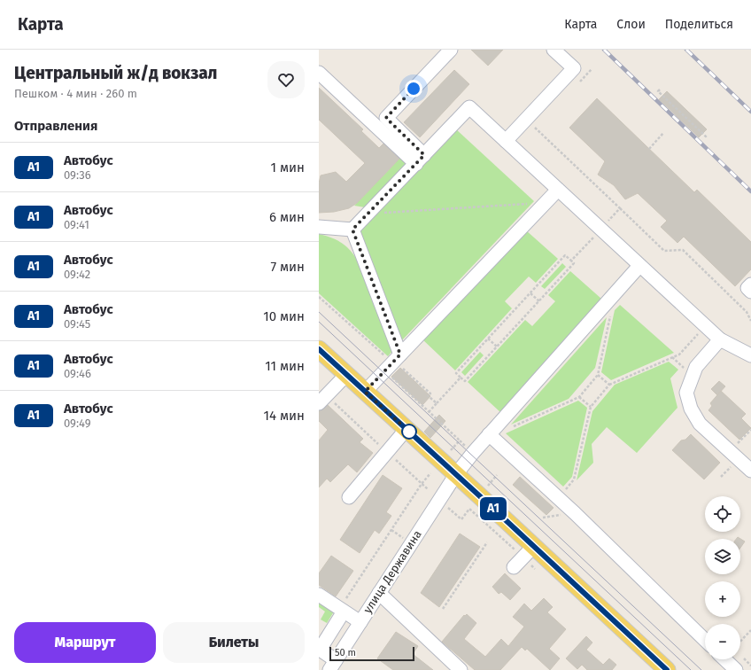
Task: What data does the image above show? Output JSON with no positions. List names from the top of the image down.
{
  "streets": {
    "street": ["улица Державина"]
  },
  "lines": ["bus line А1"],
  "scale_bar": "50 m",
  "page": {
    "header": "Карта",
    "nav": ["Карта", "Слои", "Поделиться"],
    "heading": [
      ["Центральный ж/д вокзал", "Пешком · 4 мин · 260 m"],
      "Отправления"
    ],
    "on_map": "А1",
    "list": [
      {
        "mark": "А1",
        "name": "Автобус",
        "note": "09:36",
        "value": "1 мин"
      },
      {
        "mark": "А1",
        "name": "Автобус",
        "note": "09:41",
        "value": "6 мин"
      },
      {
        "mark": "А1",
        "name": "Автобус",
        "note": "09:42",
        "value": "7 мин"
      },
      {
        "mark": "А1",
        "name": "Автобус",
        "note": "09:45",
        "value": "10 мин"
      },
      {
        "mark": "А1",
        "name": "Автобус",
        "note": "09:46",
        "value": "11 мин"
      },
      {
        "mark": "А1",
        "name": "Автобус",
        "note": "09:49",
        "value": "14 мин"
      }
    ],
    "map_buttons": ["+", "−"],
    "buttons": ["Маршрут", "Билеты"],
    "scale": "50 m"
  }
}
